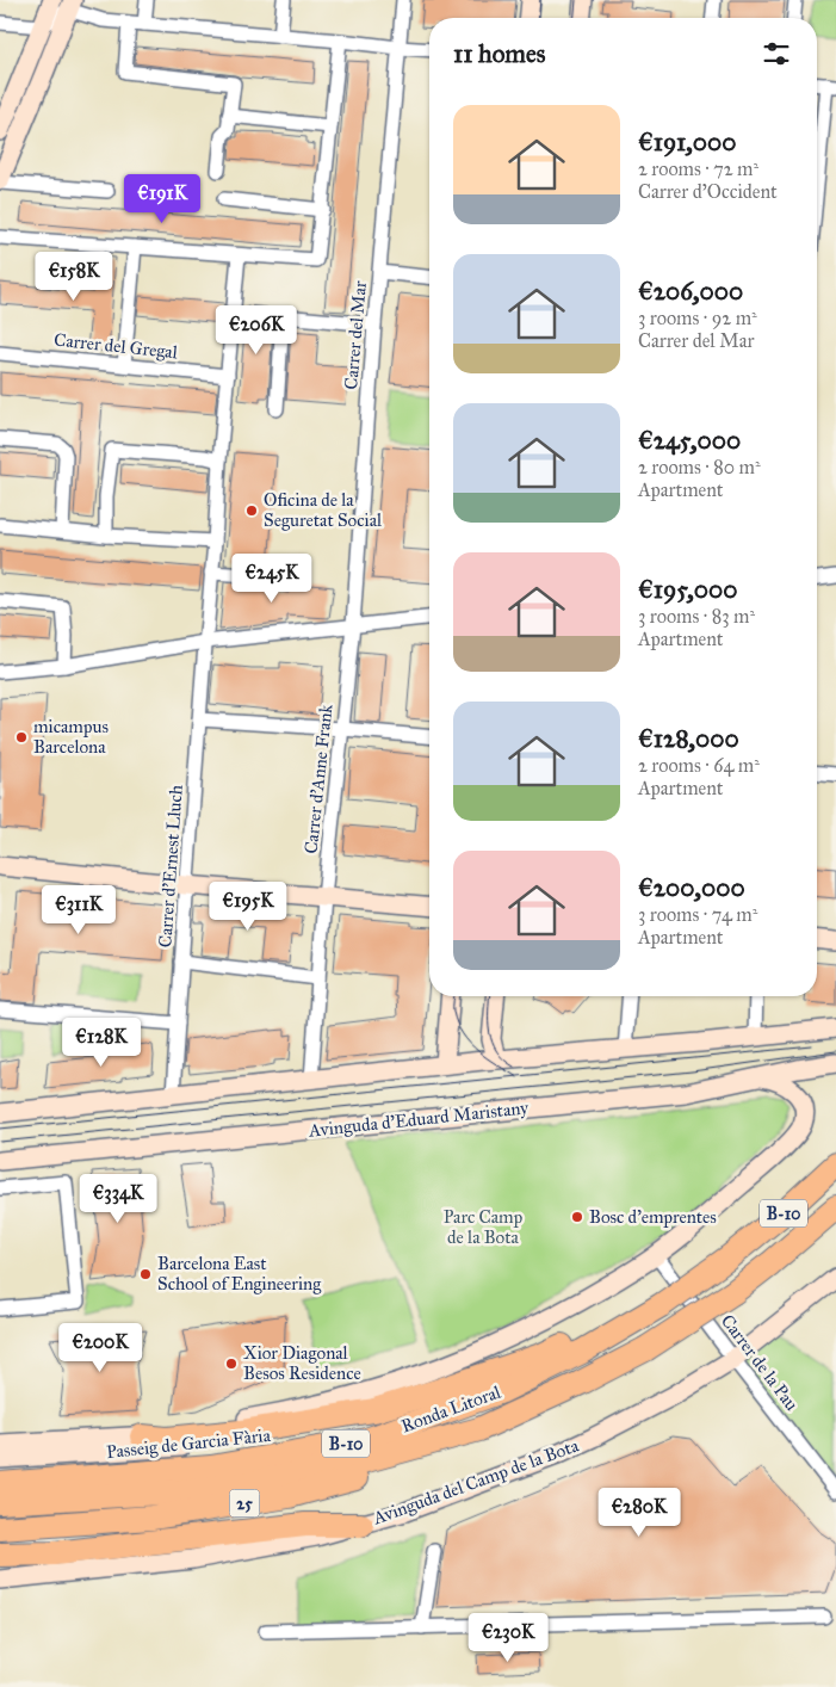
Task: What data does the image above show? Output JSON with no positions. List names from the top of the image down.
{
  "streets": {
    "highway": ["B-10", "Ronda Litoral", "25"],
    "main road": ["Avinguda d'Eduard Maristany", "Passeig de Garcia Fària", "Avinguda del Camp de la Bota"],
    "street": [
      "Carrer del Mar",
      "Carrer del Gregal",
      "Carrer d'Anne Frank",
      "Carrer d'Ernest Lluch",
      "Carrer de la Pau"
    ]
  },
  "crossings": [
    ["Carrer del Mar", "Carrer d'Anne Frank"],
    ["Carrer de la Pau", "Avinguda del Camp de la Bota"],
    ["Ronda Litoral", "25"]
  ],
  "parks": ["Parc Camp de la Bota"],
  "places": [
    "Oficina de la Seguretat Social",
    "micampus Barcelona",
    "Bosc d'emprentes",
    "Barcelona East School of Engineering",
    "Xior Diagonal Besos Residence"
  ],
  "page": {
    "heading": "11 homes",
    "list": [
      {
        "name": "€191,000",
        "note": "2 rooms · 72 m² · Carrer d'Occident"
      },
      {
        "name": "€206,000",
        "note": "3 rooms · 92 m² · Carrer del Mar"
      },
      {
        "name": "€245,000",
        "note": "2 rooms · 80 m² · Apartment"
      },
      {
        "name": "€195,000",
        "note": "3 rooms · 83 m² · Apartment"
      },
      {
        "name": "€128,000",
        "note": "2 rooms · 64 m² · Apartment"
      },
      {
        "name": "€200,000",
        "note": "3 rooms · 74 m² · Apartment"
      }
    ],
    "price": [
      "€191K",
      "€158K",
      "€206K",
      "€245K",
      "€195K",
      "€311K",
      "€128K",
      "€334K",
      "€200K",
      "€280K",
      "€230K"
    ]
  }
}
